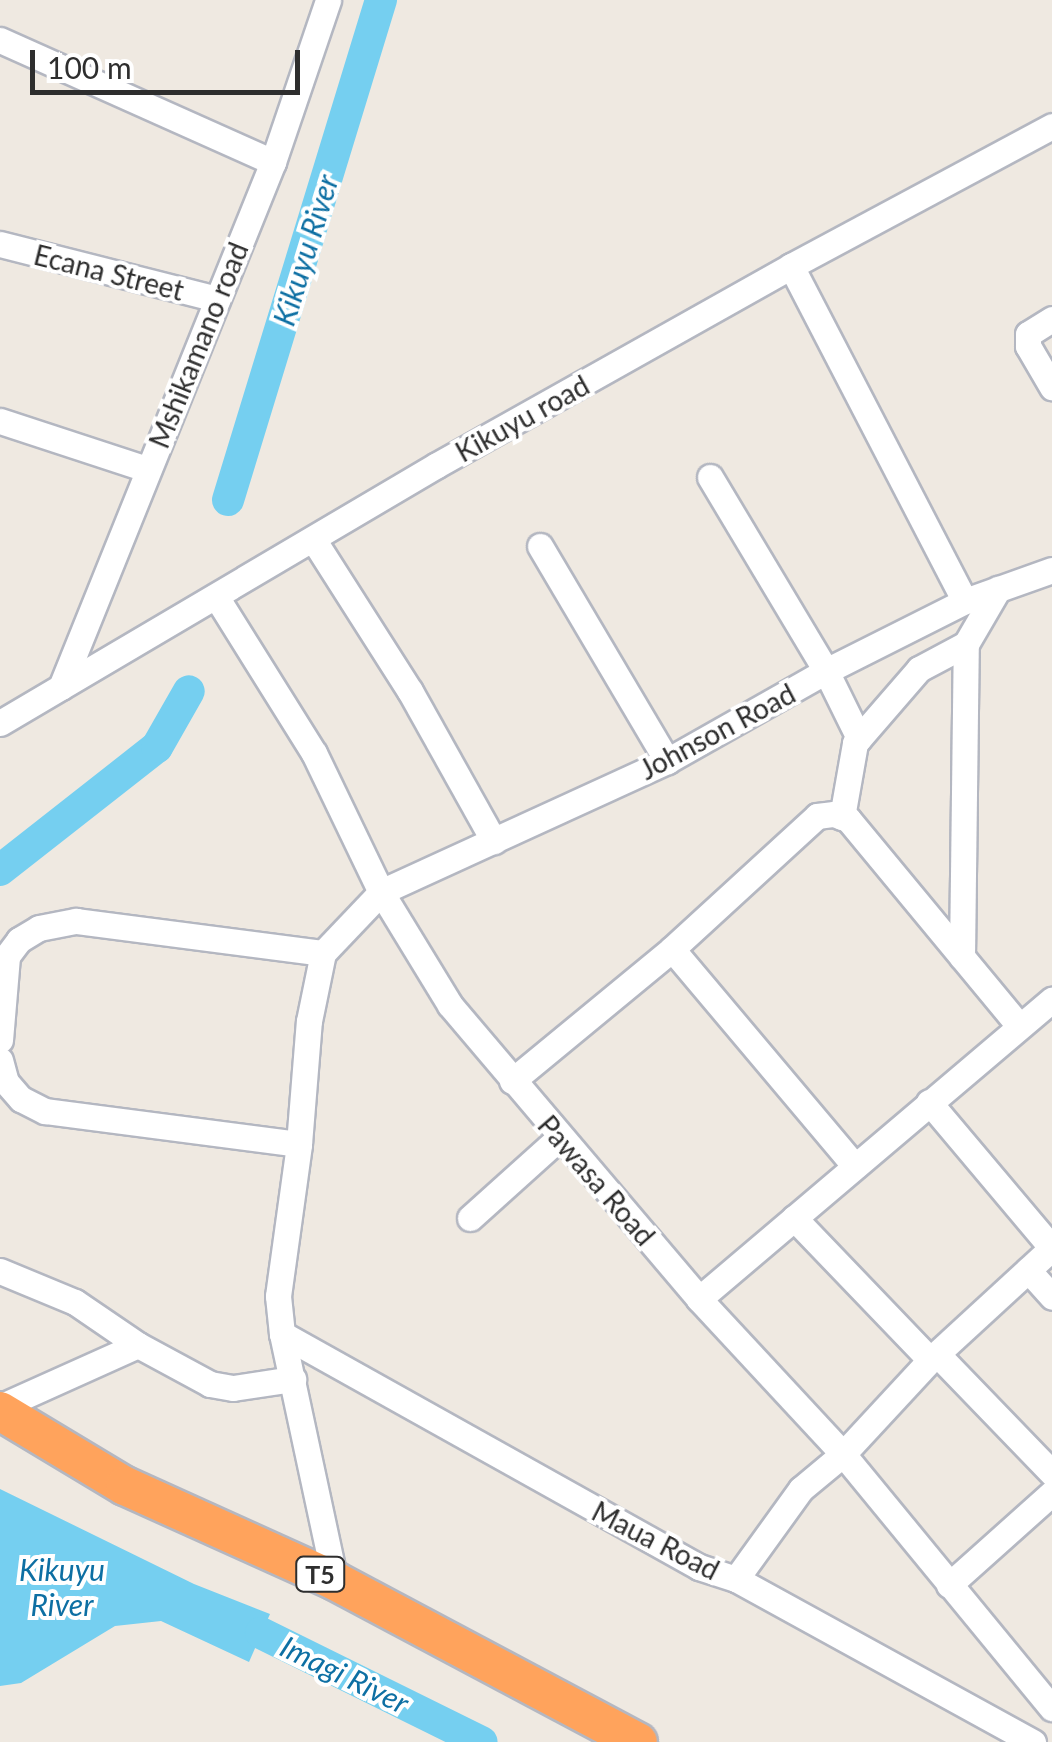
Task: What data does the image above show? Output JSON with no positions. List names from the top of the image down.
{
  "streets": {
    "highway": ["T5"],
    "street": [
      "Ecana Street",
      "Mshikamano road",
      "Kikuyu road",
      "Johnson Road",
      "Pawasa Road",
      "Maua Road"
    ]
  },
  "crossings": [
    ["Ecana Street", "Mshikamano road"],
    ["Mshikamano road", "Kikuyu road"],
    ["Kikuyu road", "Pawasa Road"],
    ["Johnson Road", "Pawasa Road"]
  ],
  "water": ["Kikuyu River", "Imagi River"],
  "scale_bar": "100 m"
}
